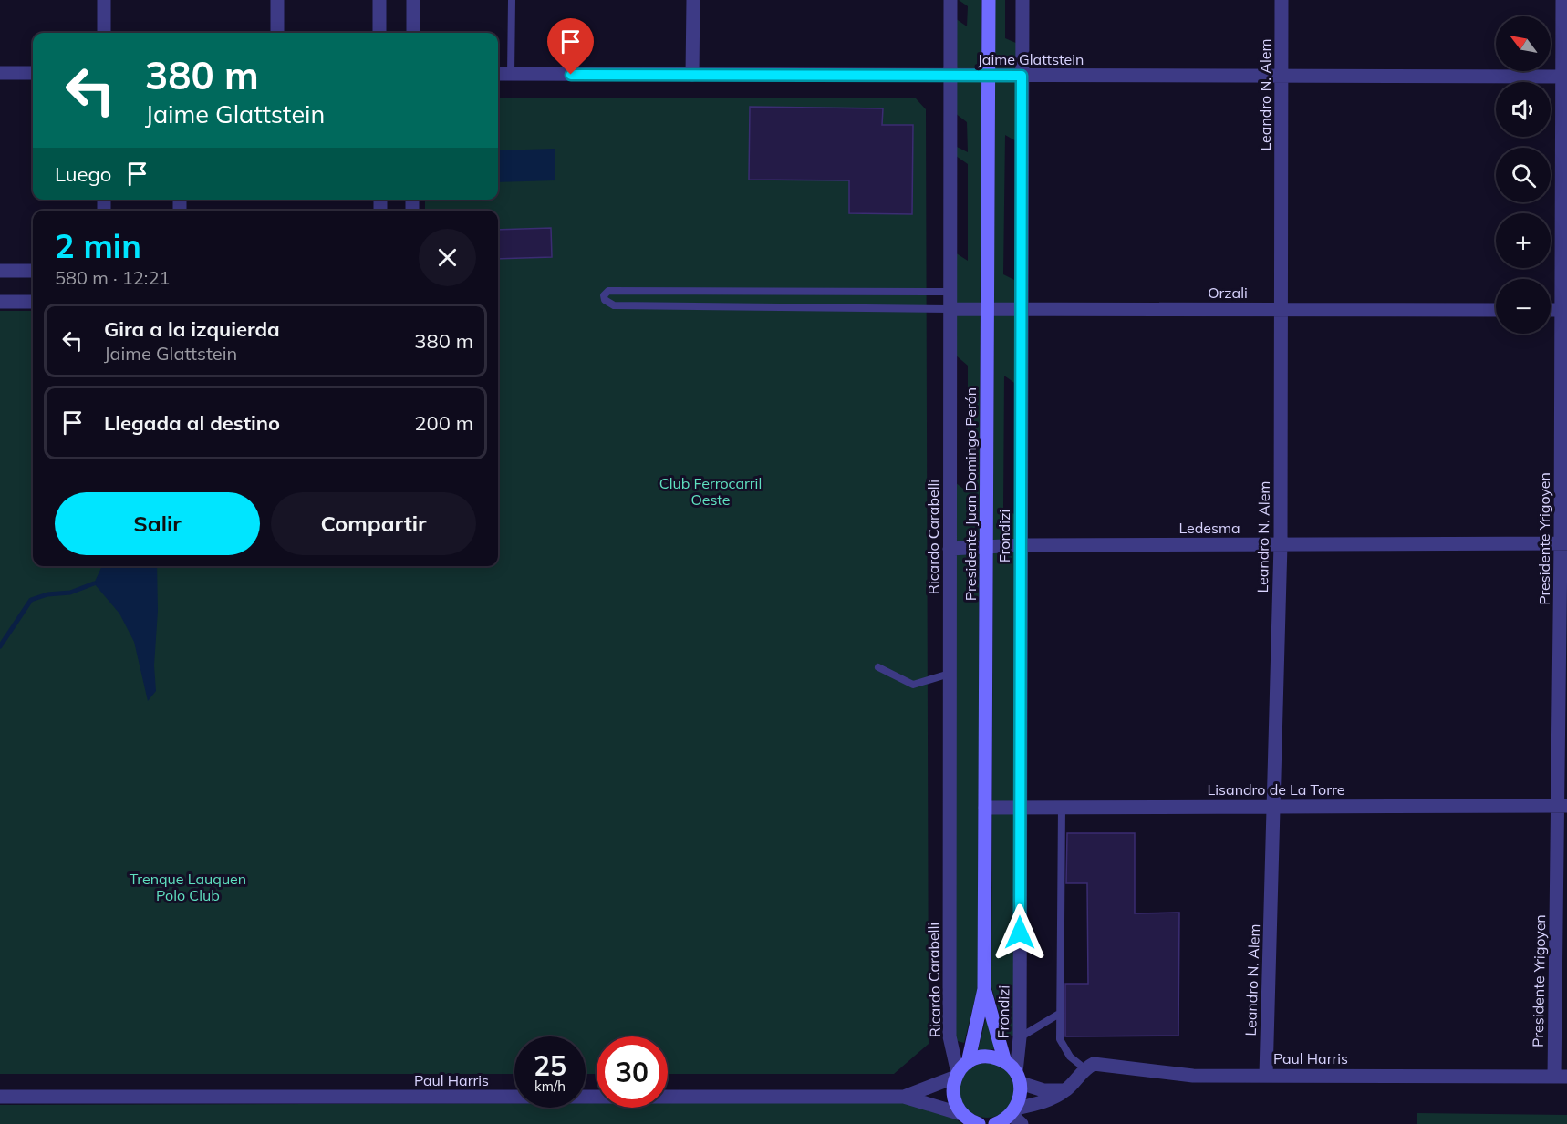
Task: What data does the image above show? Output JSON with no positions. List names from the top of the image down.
{
  "streets": {
    "main road": ["Presidente Juan Domingo Perón"],
    "street": [
      "Jaime Glattstein",
      "Leandro N. Alem",
      "Orzali",
      "Ledesma",
      "Frondizi",
      "Ricardo Carabelli",
      "Presidente Yrigoyen",
      "Lisandro de La Torre",
      "Paul Harris"
    ]
  },
  "crossings": [
    ["Jaime Glattstein", "Leandro N. Alem"],
    ["Jaime Glattstein", "Presidente Juan Domingo Perón"],
    ["Jaime Glattstein", "Frondizi"],
    ["Jaime Glattstein", "Ricardo Carabelli"],
    ["Jaime Glattstein", "Presidente Yrigoyen"],
    ["Leandro N. Alem", "Orzali"],
    ["Leandro N. Alem", "Ledesma"],
    ["Leandro N. Alem", "Lisandro de La Torre"],
    ["Leandro N. Alem", "Paul Harris"],
    ["Orzali", "Presidente Juan Domingo Perón"],
    ["Orzali", "Frondizi"],
    ["Orzali", "Ricardo Carabelli"],
    ["Presidente Juan Domingo Perón", "Ledesma"],
    ["Presidente Juan Domingo Perón", "Ricardo Carabelli"],
    ["Presidente Juan Domingo Perón", "Lisandro de La Torre"],
    ["Presidente Juan Domingo Perón", "Paul Harris"],
    ["Ledesma", "Frondizi"],
    ["Ledesma", "Ricardo Carabelli"],
    ["Ledesma", "Presidente Yrigoyen"],
    ["Frondizi", "Lisandro de La Torre"],
    ["Ricardo Carabelli", "Paul Harris"],
    ["Presidente Yrigoyen", "Lisandro de La Torre"],
    ["Presidente Yrigoyen", "Paul Harris"]
  ],
  "parks": ["Club Ferrocarril Oeste", "Trenque Lauquen Polo Club"],
  "north": "top left",
  "page": {
    "map_buttons": ["+", "−"],
    "turn": ["380 m", "Jaime Glattstein"],
    "then": "Luego",
    "heading": ["2 min", "580 m · 12:21"],
    "list": [
      {
        "name": "Gira a la izquierda",
        "note": "Jaime Glattstein",
        "value": "380 m"
      },
      {
        "name": "Llegada al destino",
        "value": "200 m"
      }
    ],
    "buttons": ["Salir", "Compartir"],
    "speed": "25 km/h",
    "limit": "30"
  }
}
